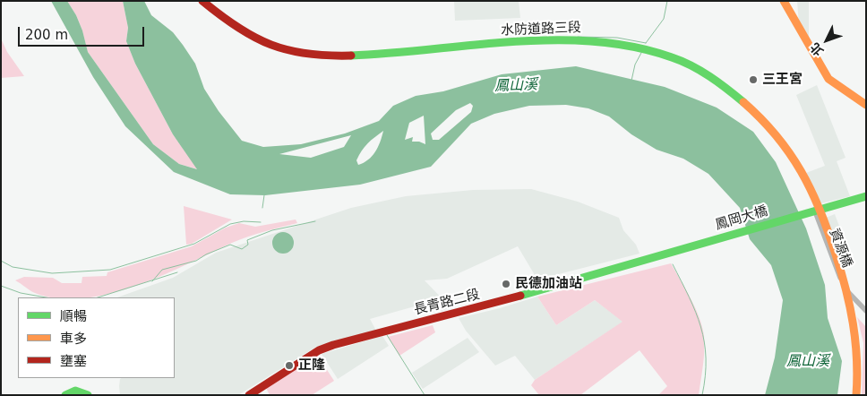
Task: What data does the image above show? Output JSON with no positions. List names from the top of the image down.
{
  "streets": {
    "street": [
      "水防道路三段",
      "鳳岡大橋",
      "資源橋",
      "長青路二段"
    ]
  },
  "crossings": [
    ["水防道路三段", "鳳岡大橋"],
    ["水防道路三段", "資源橋"],
    ["鳳岡大橋", "資源橋"],
    ["鳳岡大橋", "長青路二段"]
  ],
  "water": ["鳳山溪"],
  "places": ["三王宮", "民德加油站", "正隆"],
  "legend": ["順暢", "車多", "壅塞"],
  "scale_bar": "200 m",
  "north": "bottom left"
}
